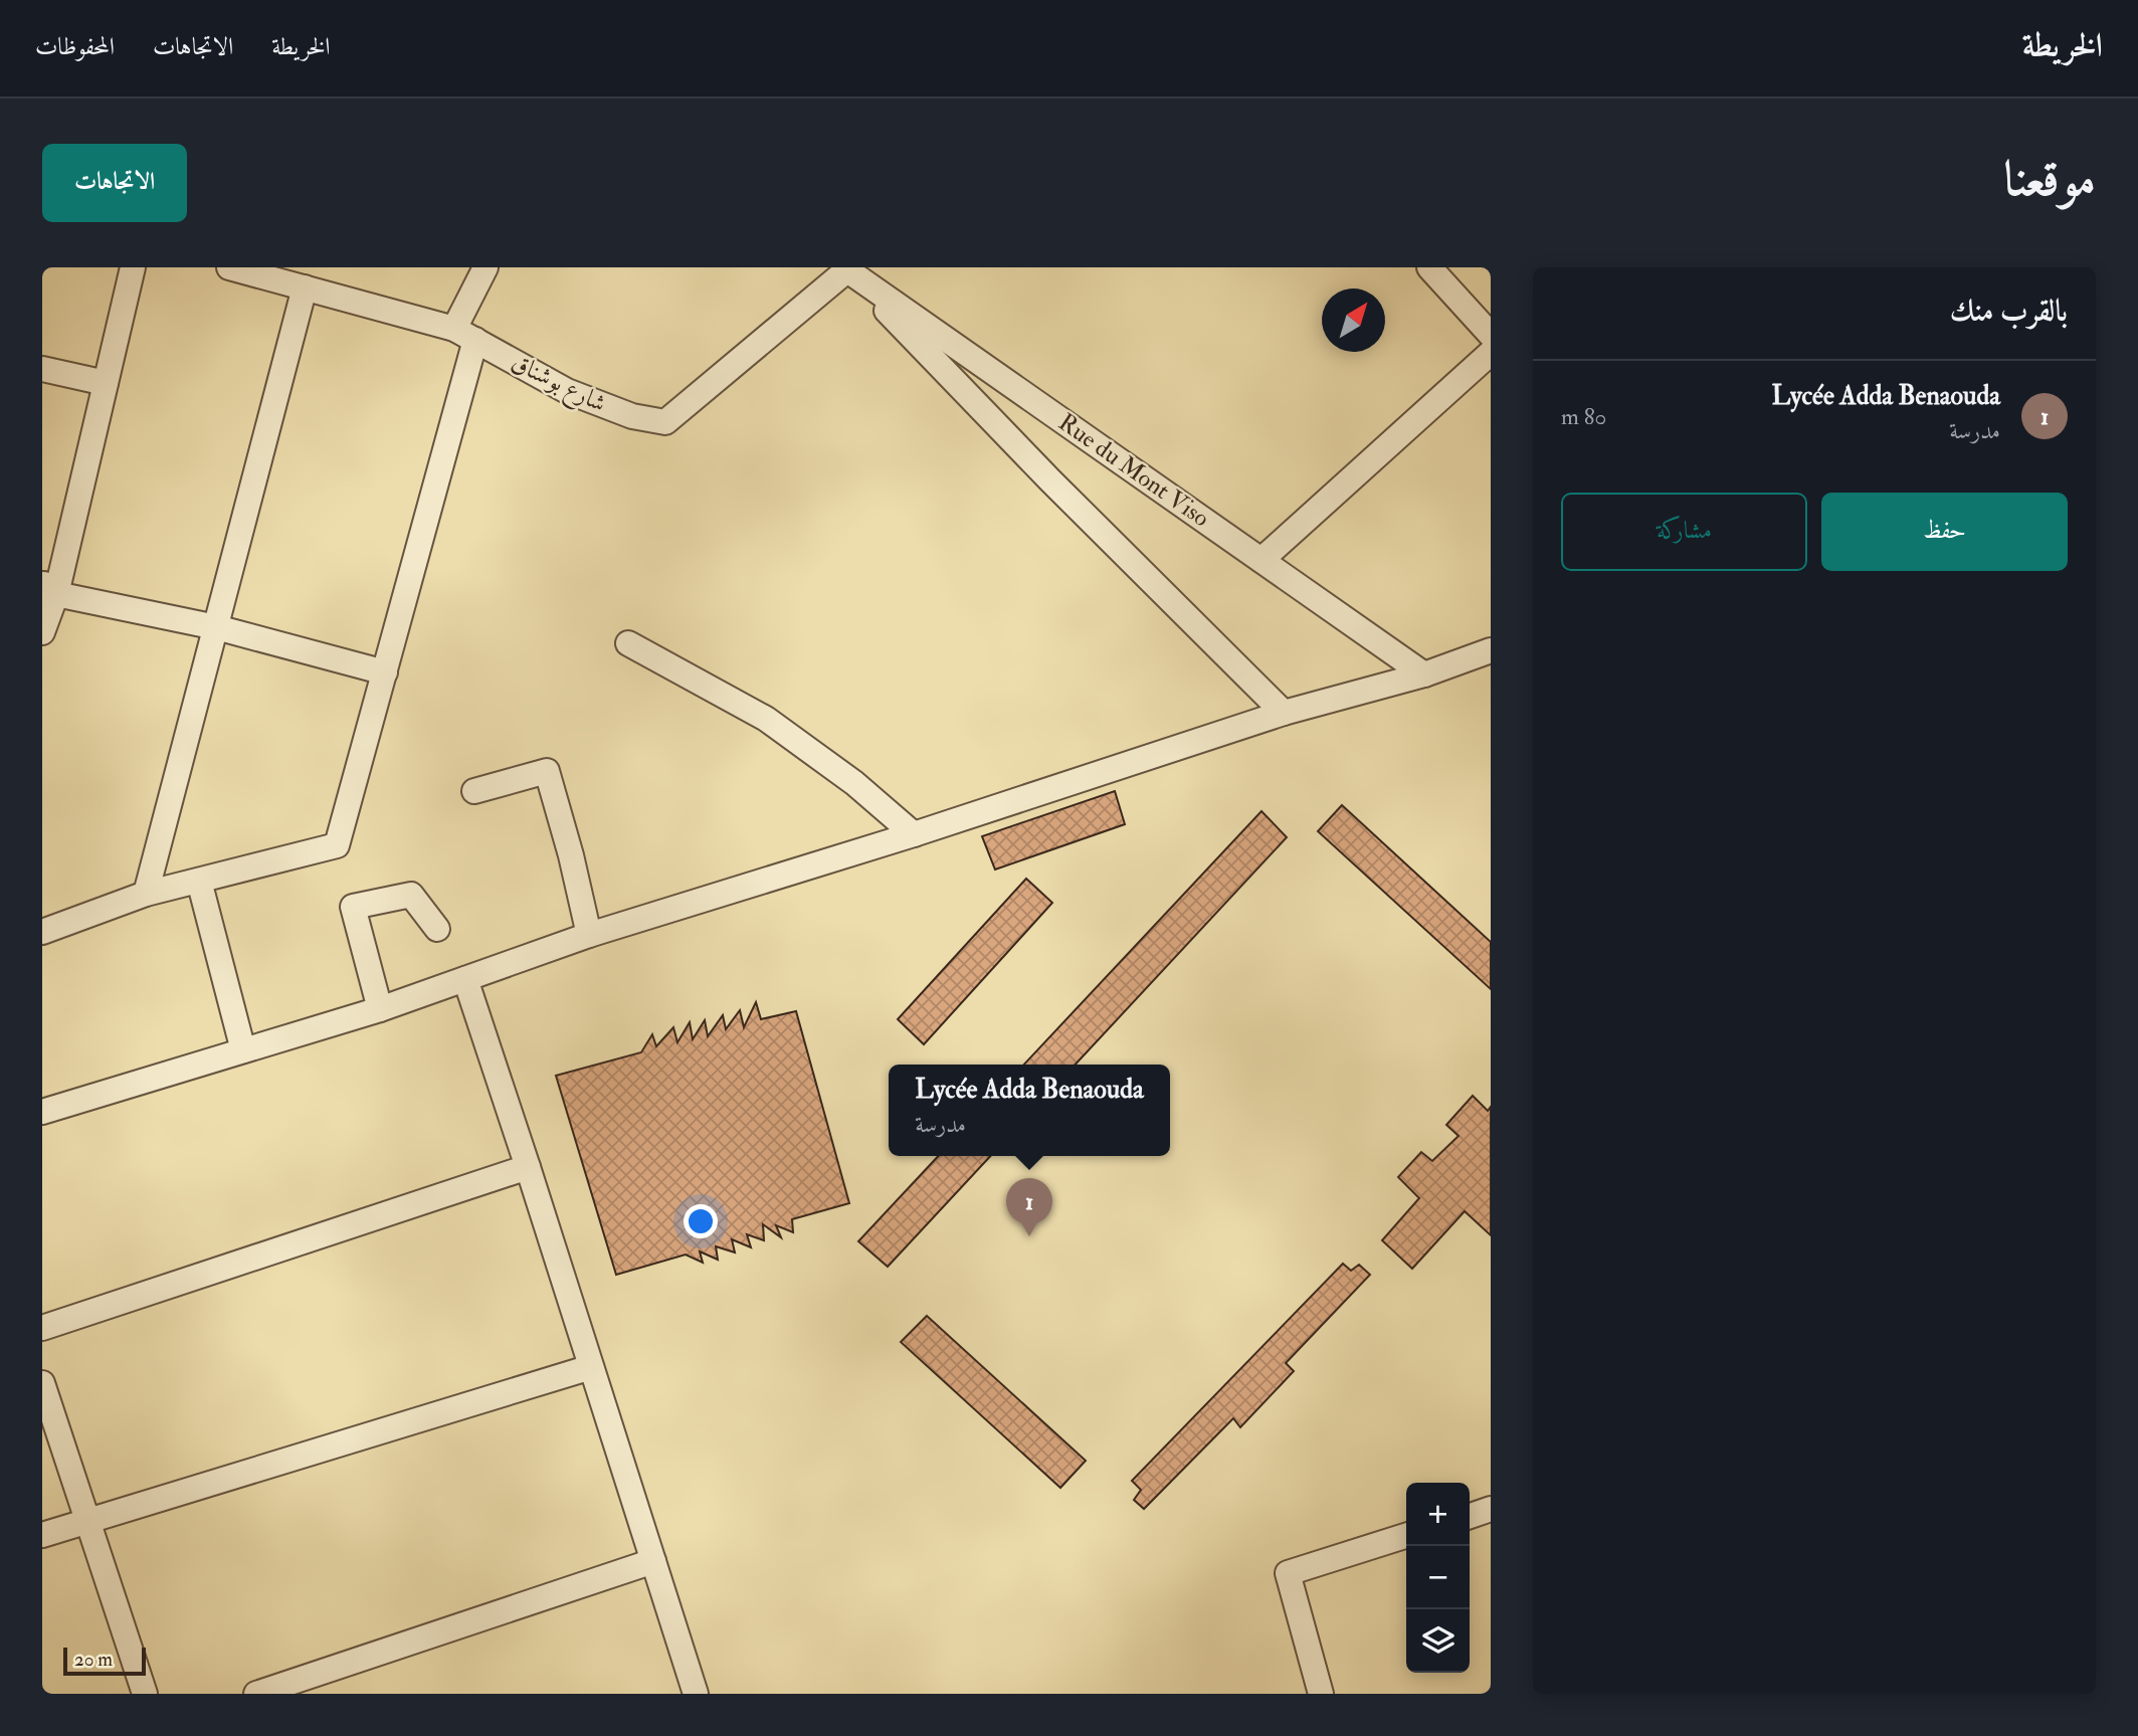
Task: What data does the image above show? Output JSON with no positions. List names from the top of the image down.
{
  "streets": {
    "street": ["شارع بوشناق", "Rue du Mont Viso"]
  },
  "crossings": [
    ["شارع بوشناق", "Rue du Mont Viso"]
  ],
  "scale_bar": "20 m",
  "north": "top right",
  "page": {
    "header": "الخريطة",
    "nav": ["الخريطة", "الاتجاهات", "المحفوظات"],
    "title": "موقعنا",
    "buttons": [
      "الاتجاهات",
      ["حفظ", "مشاركة"]
    ],
    "heading": "بالقرب منك",
    "list": [
      {
        "mark": "1",
        "name": "Lycée Adda Benaouda",
        "note": "مدرسة",
        "value": "80 m"
      }
    ],
    "popup": ["Lycée Adda Benaouda", "مدرسة"],
    "pins": "1",
    "map_buttons": ["+", "−"],
    "scale": "20 m"
  }
}
